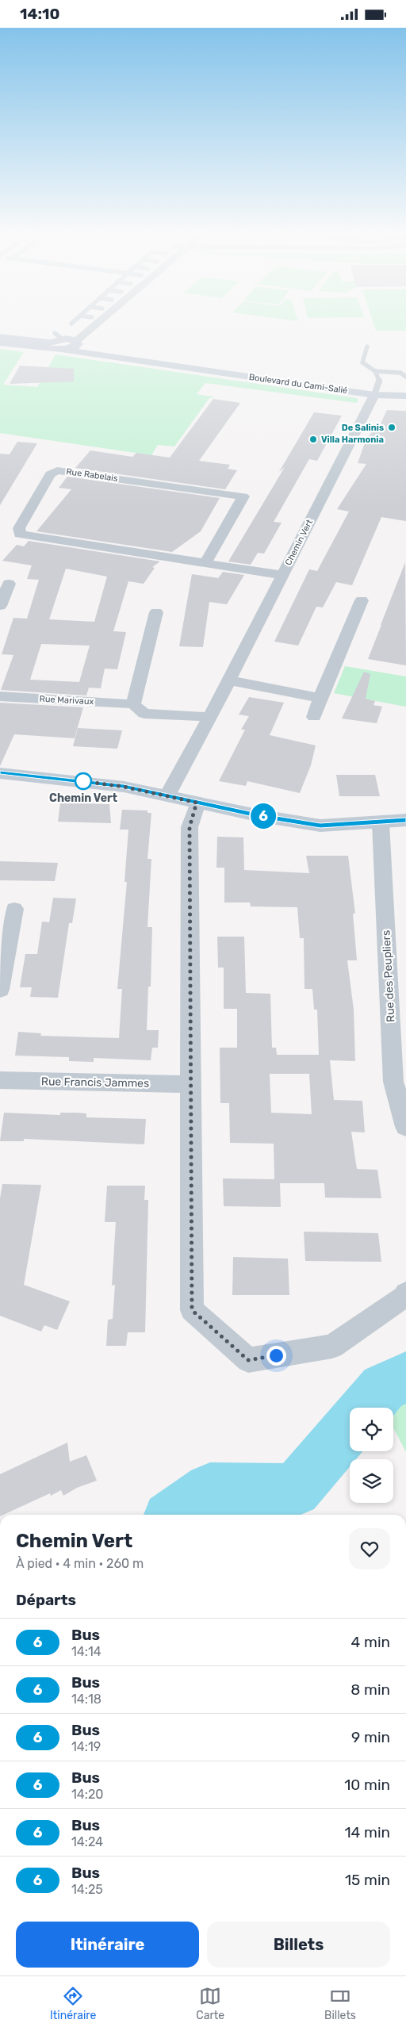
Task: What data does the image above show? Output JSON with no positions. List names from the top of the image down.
{
  "streets": {
    "street": [
      "Boulevard du Cami-Salié",
      "Rue Rabelais",
      "Chemin Vert",
      "Rue Marivaux",
      "Rue des Peupliers",
      "Rue Francis Jammes"
    ]
  },
  "crossings": [
    ["Boulevard du Cami-Salié", "Chemin Vert"],
    ["Rue Rabelais", "Chemin Vert"],
    ["Chemin Vert", "Rue Marivaux"]
  ],
  "places": ["De Salinis", "Villa Harmonia", "Chemin Vert"],
  "lines": ["bus line 6"],
  "page": {
    "status": "14:10",
    "on_map": "6",
    "heading": [
      ["Chemin Vert", "À pied · 4 min · 260 m"],
      "Départs"
    ],
    "list": [
      {
        "mark": "6",
        "name": "Bus",
        "note": "14:14",
        "value": "4 min"
      },
      {
        "mark": "6",
        "name": "Bus",
        "note": "14:18",
        "value": "8 min"
      },
      {
        "mark": "6",
        "name": "Bus",
        "note": "14:19",
        "value": "9 min"
      },
      {
        "mark": "6",
        "name": "Bus",
        "note": "14:20",
        "value": "10 min"
      },
      {
        "mark": "6",
        "name": "Bus",
        "note": "14:24",
        "value": "14 min"
      },
      {
        "mark": "6",
        "name": "Bus",
        "note": "14:25",
        "value": "15 min"
      }
    ],
    "buttons": ["Itinéraire", "Billets"],
    "tabs": ["Itinéraire", "Carte", "Billets"]
  }
}
